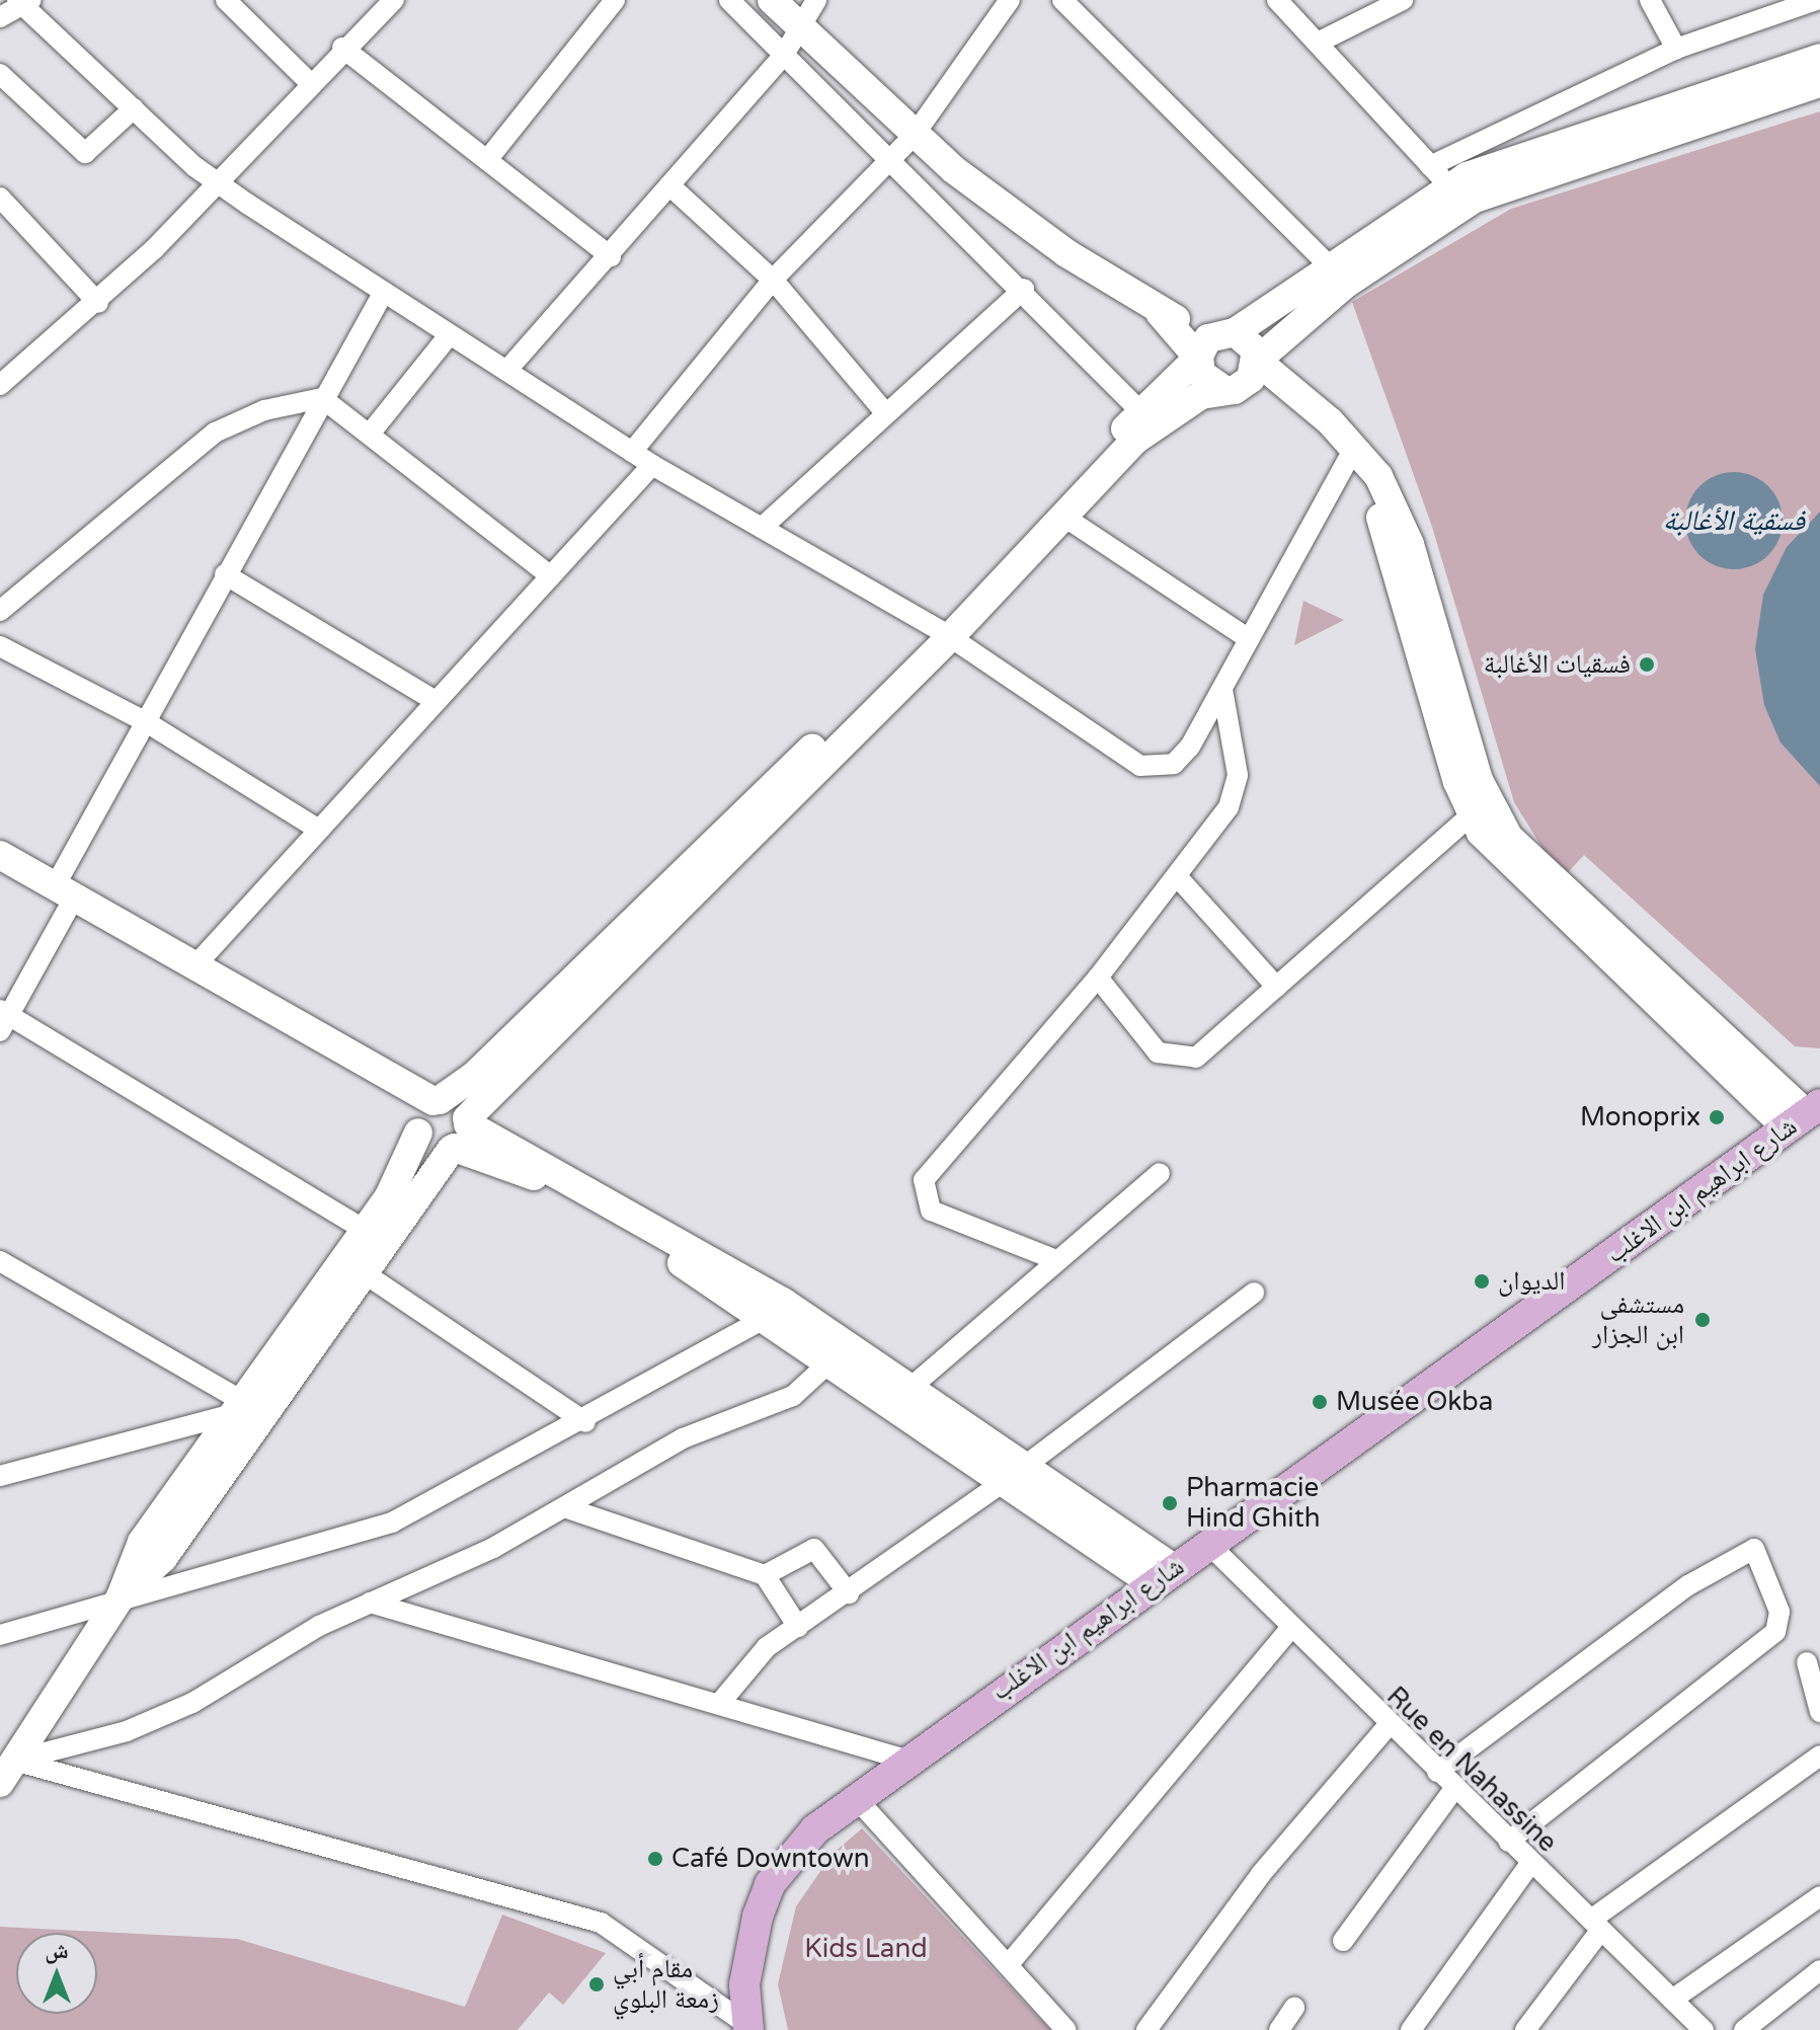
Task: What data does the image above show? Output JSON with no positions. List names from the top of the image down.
{
  "streets": {
    "main road": ["شارع ابراهيم ابن الاغلب"],
    "street": ["Rue en Nahassine"]
  },
  "crossings": [
    ["شارع ابراهيم ابن الاغلب", "Rue en Nahassine"]
  ],
  "water": ["فسقية الأغالبة"],
  "parks": ["Kids Land"],
  "places": [
    "فسقيات الأغالبة",
    "Monoprix",
    "الديوان",
    "مستشفى ابن الجزار",
    "Musée Okba",
    "Pharmacie Hind Ghith",
    "Café Downtown",
    "مقام أبي زمعة البلوي"
  ],
  "north": "top"
}
